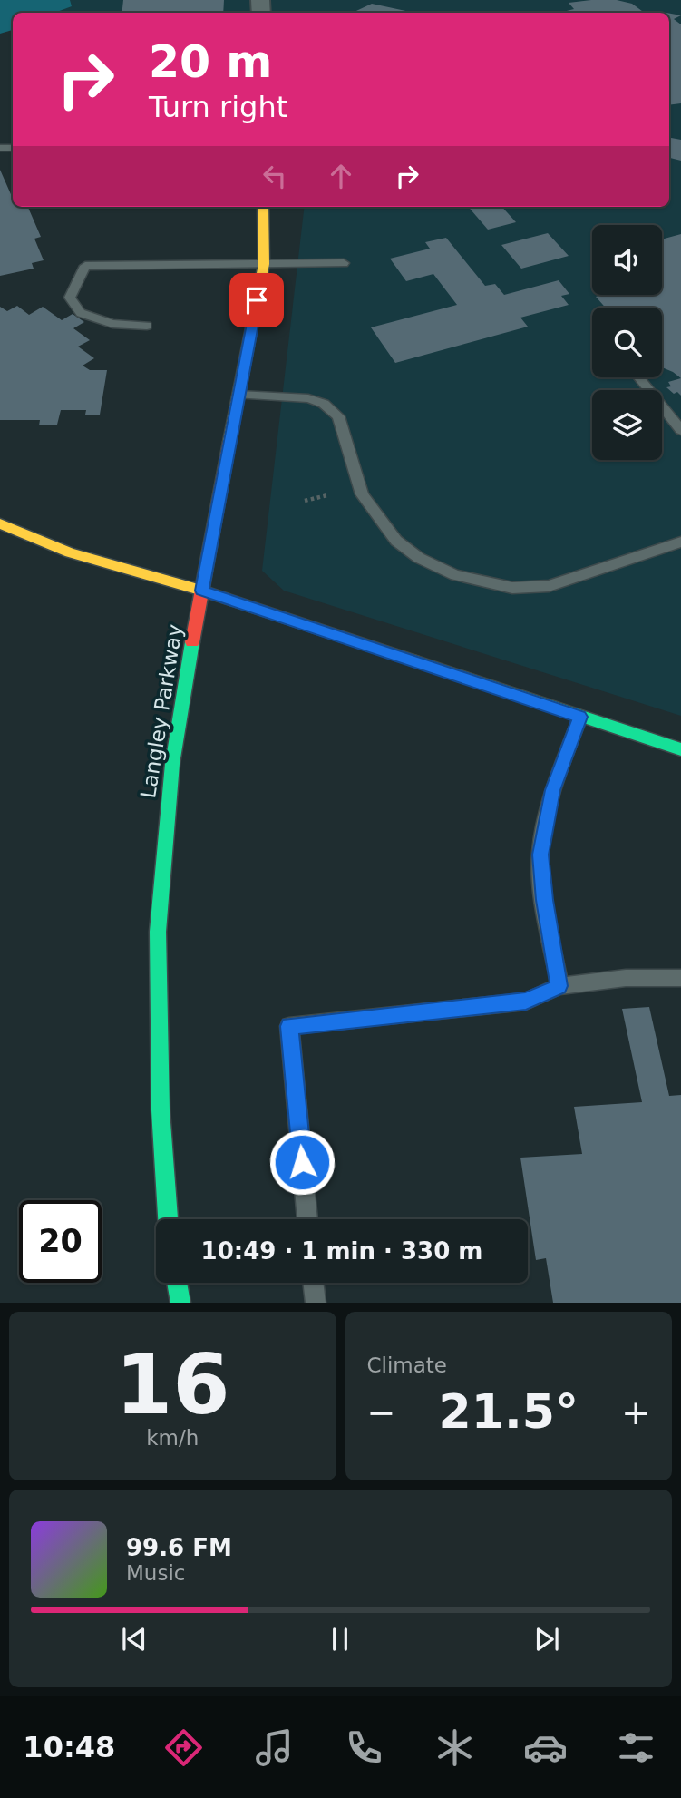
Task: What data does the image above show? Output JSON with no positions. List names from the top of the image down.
{
  "streets": {
    "street": ["Langley Parkway"]
  },
  "page": {
    "turn": ["20 m", "Turn right"],
    "limit": "20",
    "trip": "10:49 · 1 min · 330 m",
    "tile": [
      ["16", "km/h"],
      "Climate"
    ],
    "heat": ["−", "21.5°", "+"],
    "song": ["99.6 FM", "Music"],
    "tabs": "10:48"
  }
}
